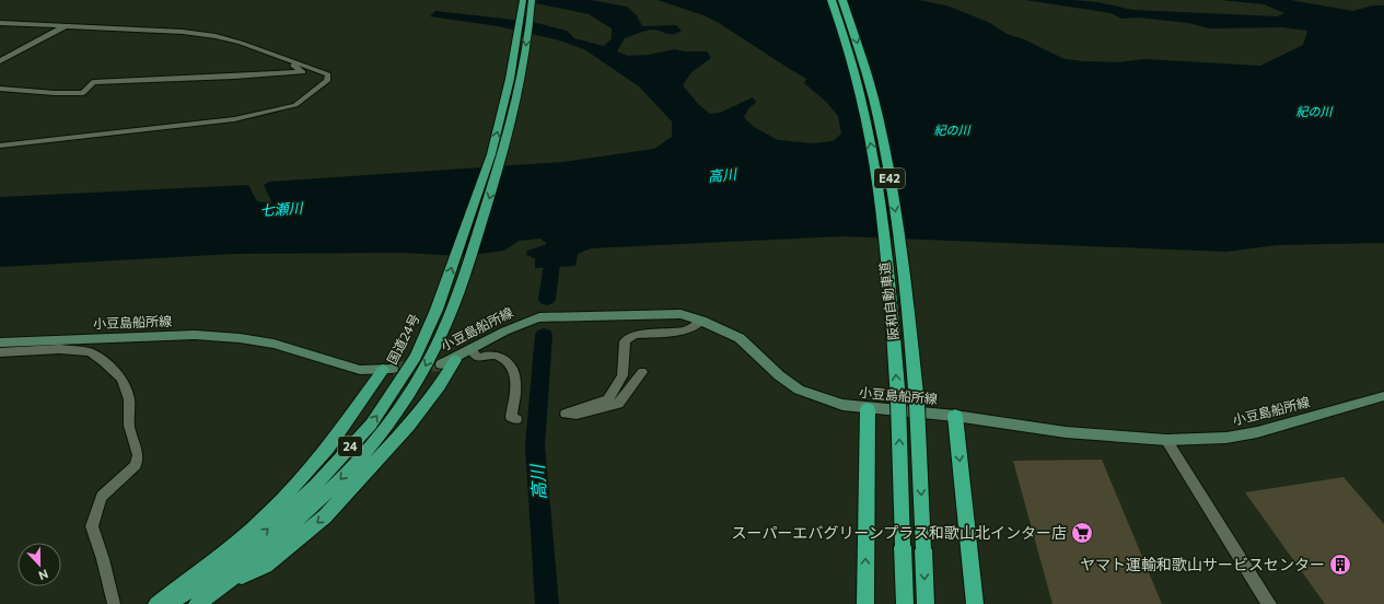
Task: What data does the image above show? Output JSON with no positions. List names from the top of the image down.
{
  "streets": {
    "highway": [
      "E42",
      "阪和自動車道",
      "国道24号",
      "24"
    ],
    "main road": ["小豆島船所線"]
  },
  "crossings": [
    ["小豆島船所線", "24"],
    ["国道24号", "24"]
  ],
  "water": ["紀の川", "高川", "七瀬川"],
  "places": {
    "supermarket": ["スーパーエバグリーンプラス和歌山北インター店"],
    "building": ["ヤマト運輸和歌山サービスセンター"]
  },
  "north": "bottom"
}
